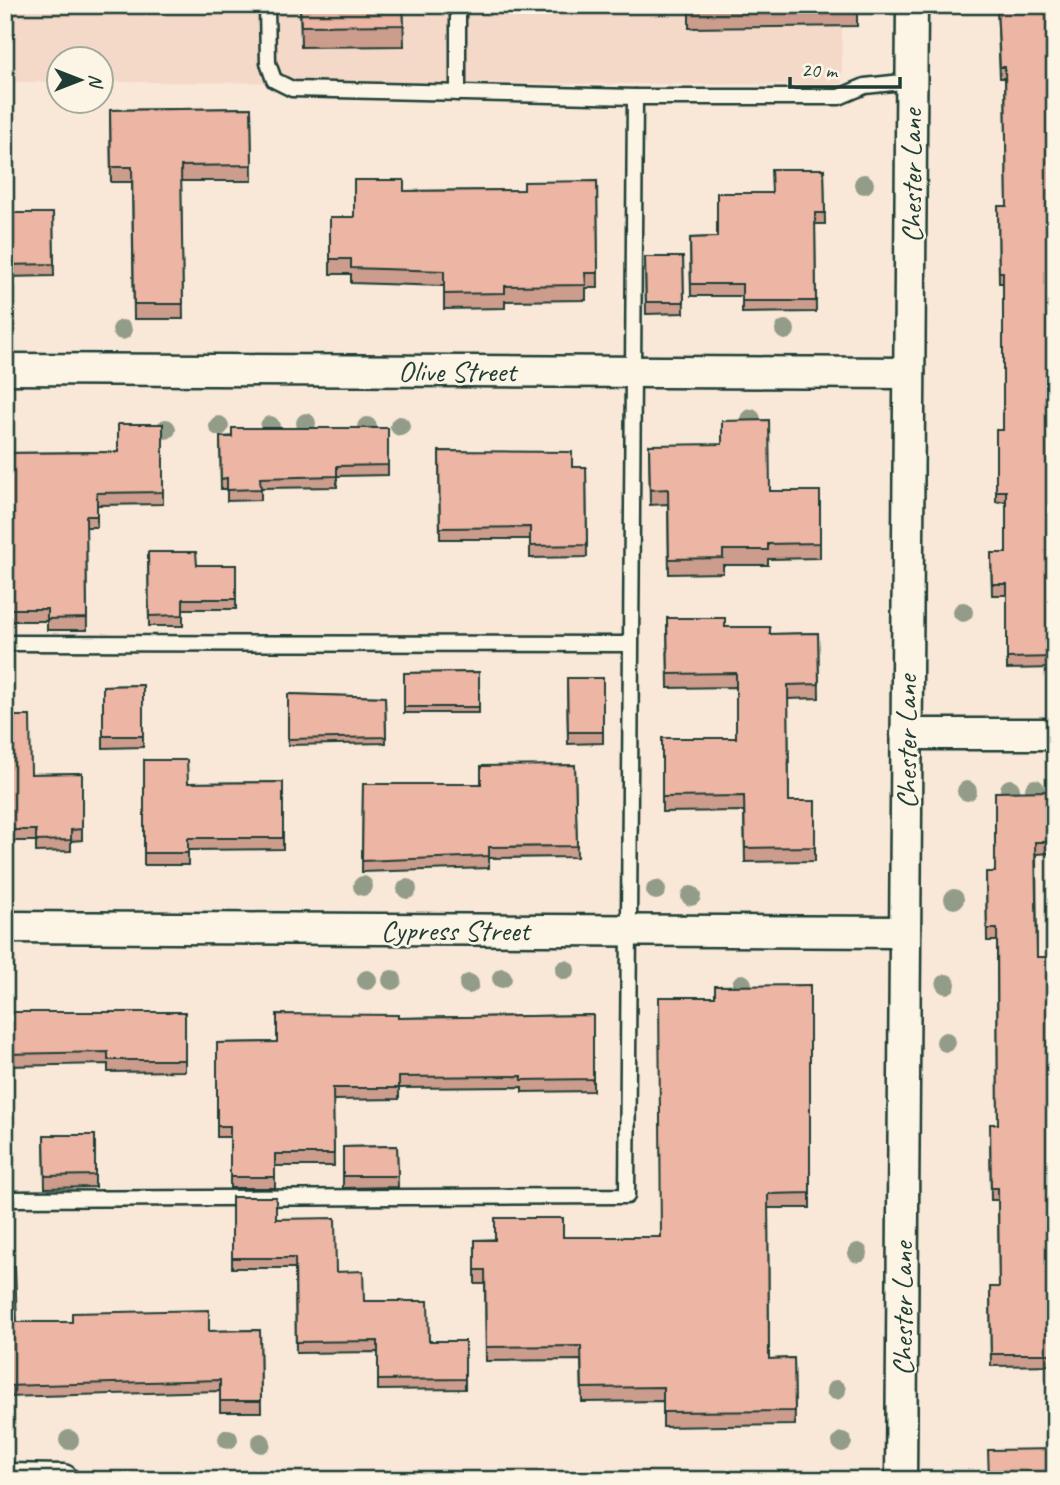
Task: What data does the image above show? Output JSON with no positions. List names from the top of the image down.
{
  "streets": {
    "street": ["Chester Lane", "Olive Street", "Cypress Street"]
  },
  "crossings": [
    ["Chester Lane", "Olive Street"],
    ["Chester Lane", "Cypress Street"]
  ],
  "scale_bar": "20 m",
  "north": "right"
}
